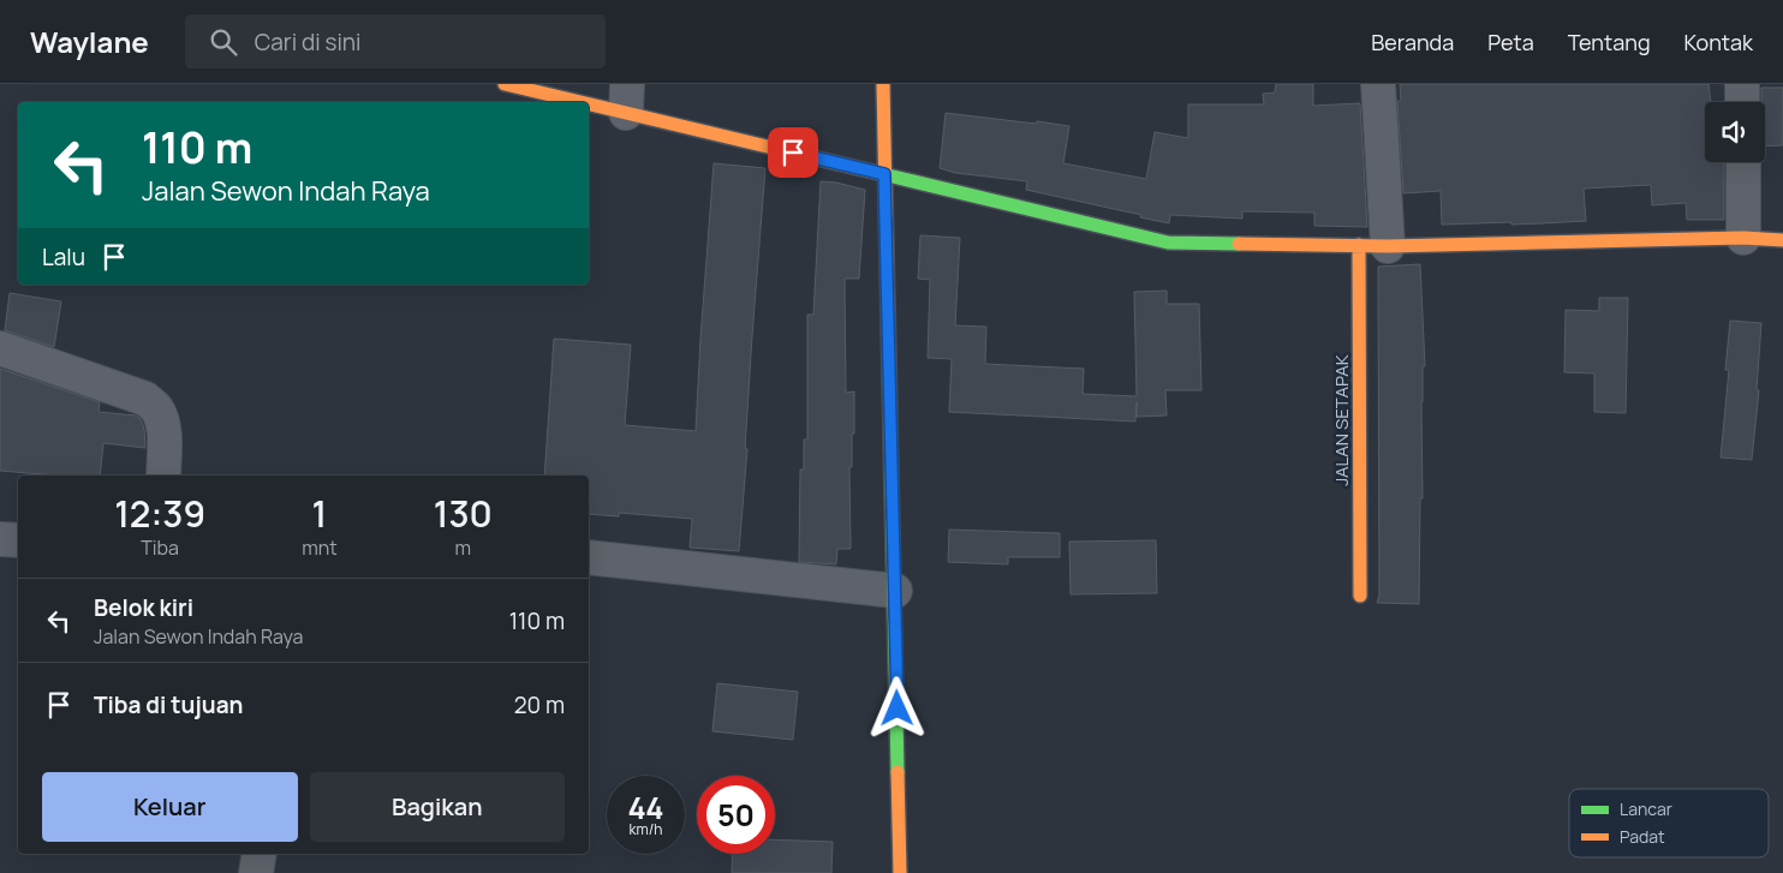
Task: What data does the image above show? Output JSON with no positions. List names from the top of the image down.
{
  "streets": {
    "street": ["JALAN SETAPAK"]
  },
  "legend": ["Lancar", "Padat"],
  "page": {
    "header": "Waylane",
    "search": "Cari di sini",
    "nav": [
      "Beranda",
      "Peta",
      "Tentang",
      "Kontak"
    ],
    "turn": ["110 m", "Jalan Sewon Indah Raya"],
    "then": "Lalu",
    "eta": [
      "12:39",
      "Tiba",
      "1",
      "mnt",
      "130",
      "m"
    ],
    "list": [
      {
        "name": "Belok kiri",
        "note": "Jalan Sewon Indah Raya",
        "value": "110 m"
      },
      {
        "name": "Tiba di tujuan",
        "value": "20 m"
      }
    ],
    "buttons": ["Keluar", "Bagikan"],
    "speed": "44 km/h",
    "limit": "50"
  }
}
